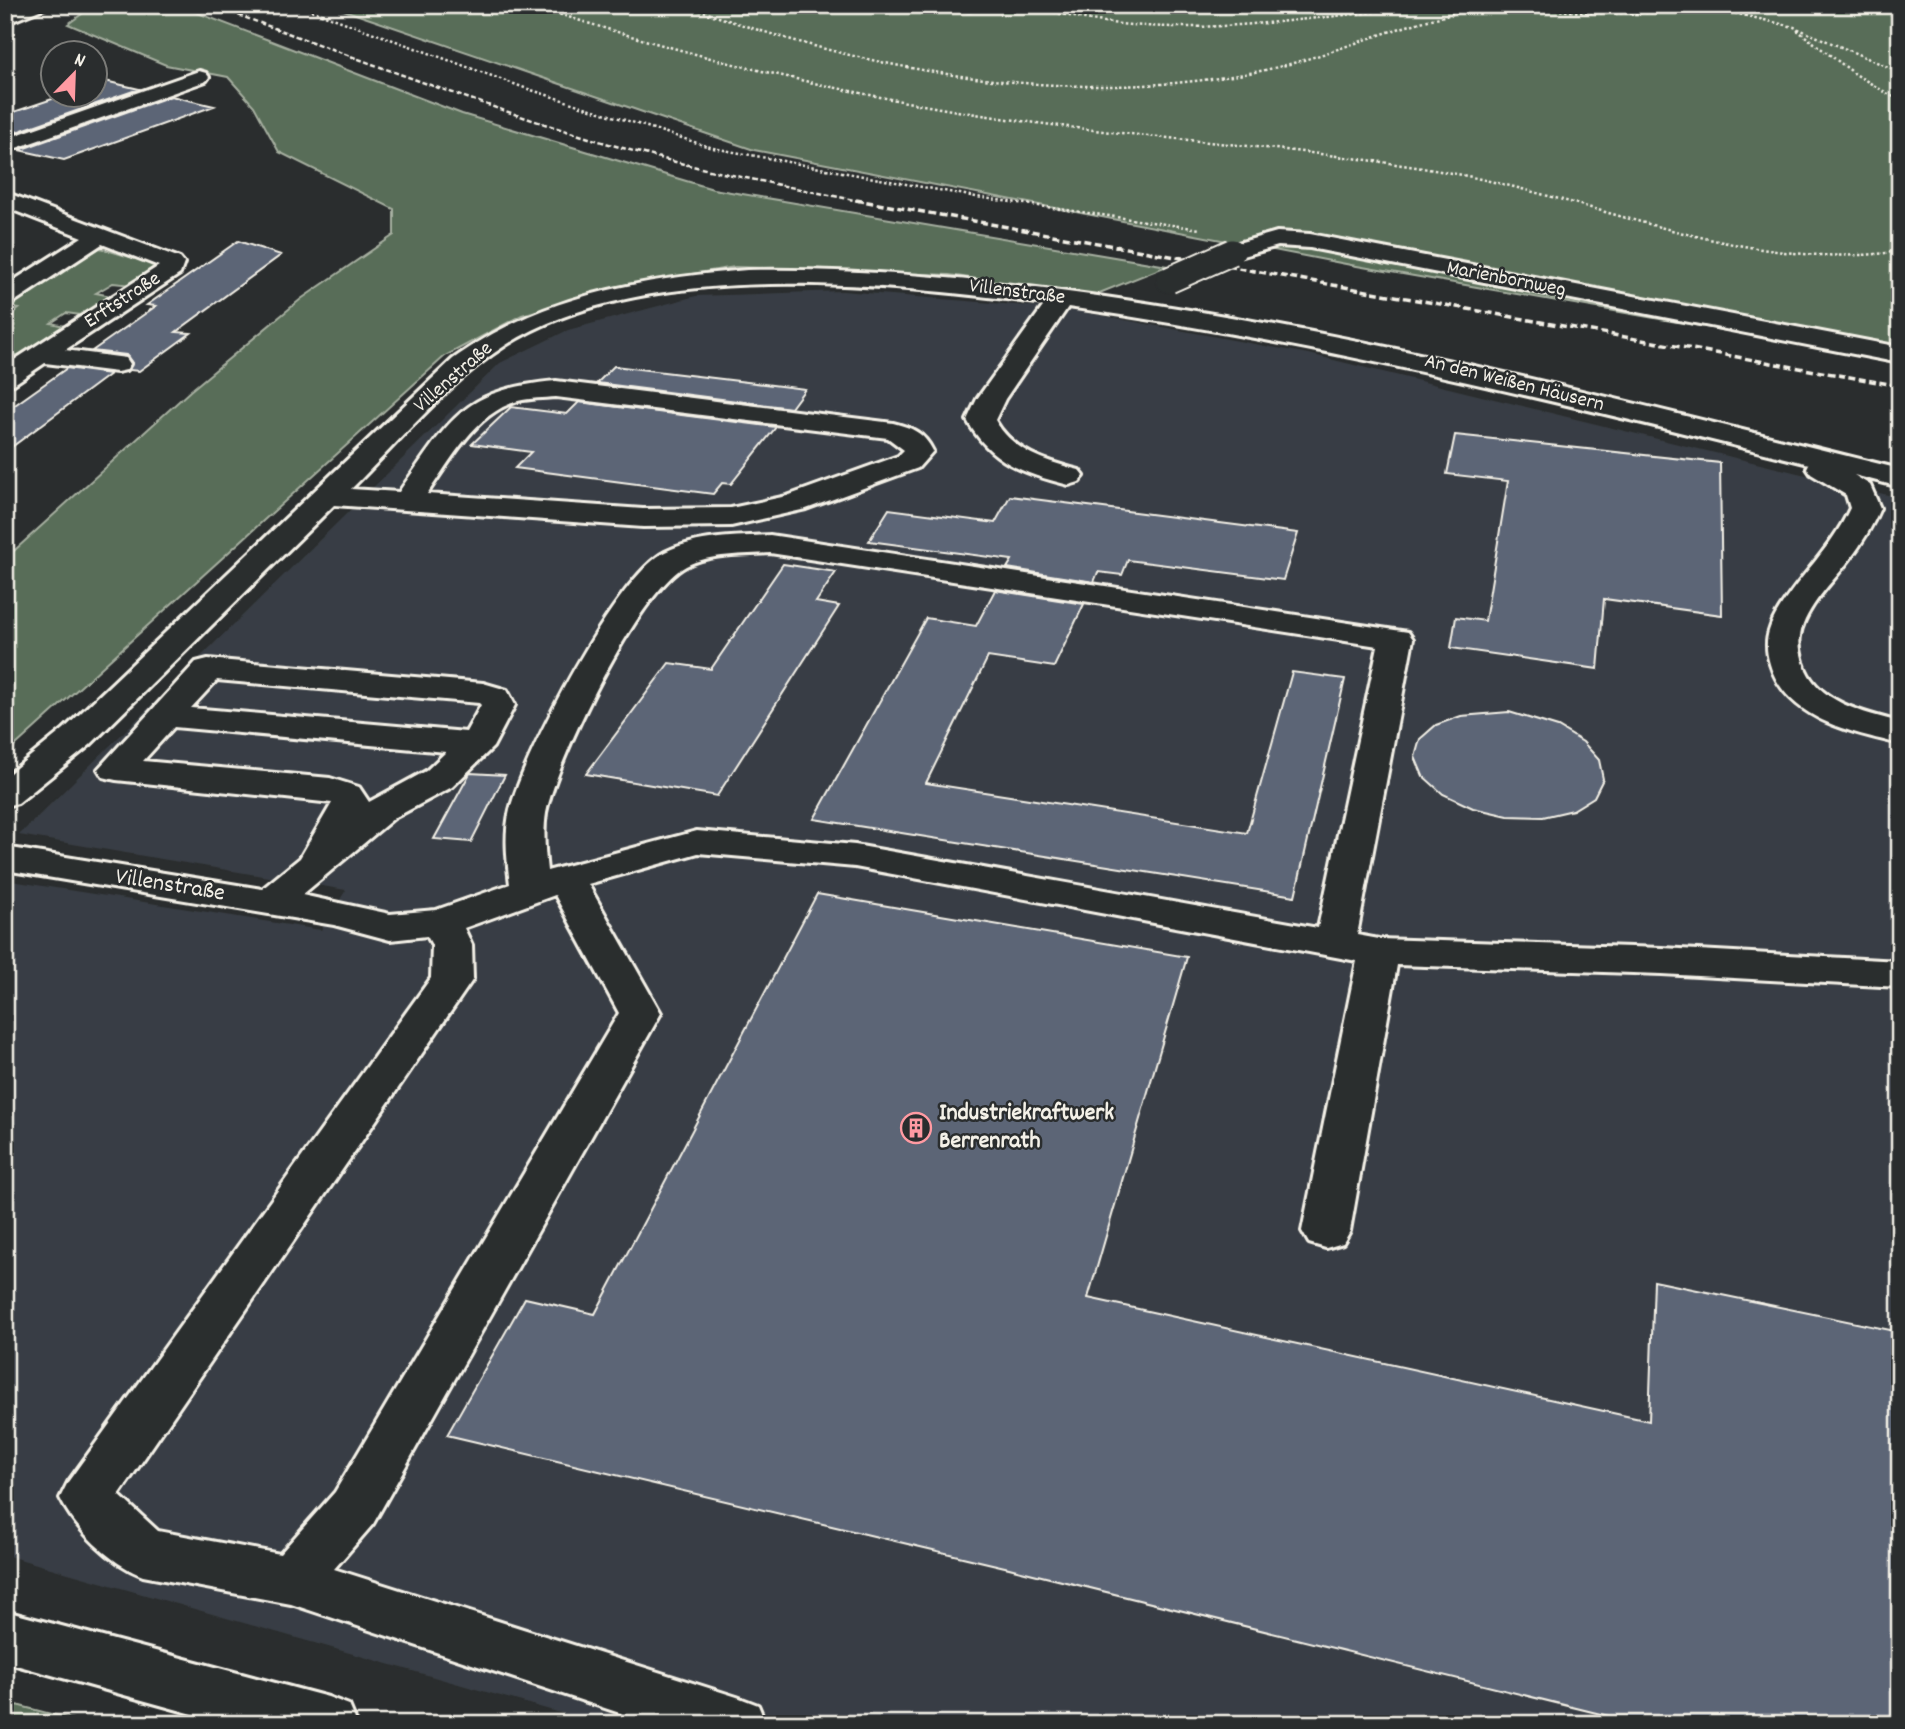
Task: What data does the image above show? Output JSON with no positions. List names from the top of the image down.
{
  "streets": {
    "street": [
      "Marienbornweg",
      "Villenstraße",
      "Erftstraße",
      "An den Weißen Häusern"
    ]
  },
  "crossings": [
    ["Marienbornweg", "Villenstraße"],
    ["Marienbornweg", "An den Weißen Häusern"],
    ["Villenstraße", "An den Weißen Häusern"]
  ],
  "places": {
    "building": ["Industriekraftwerk Berrenrath"]
  },
  "north": "top right"
}
